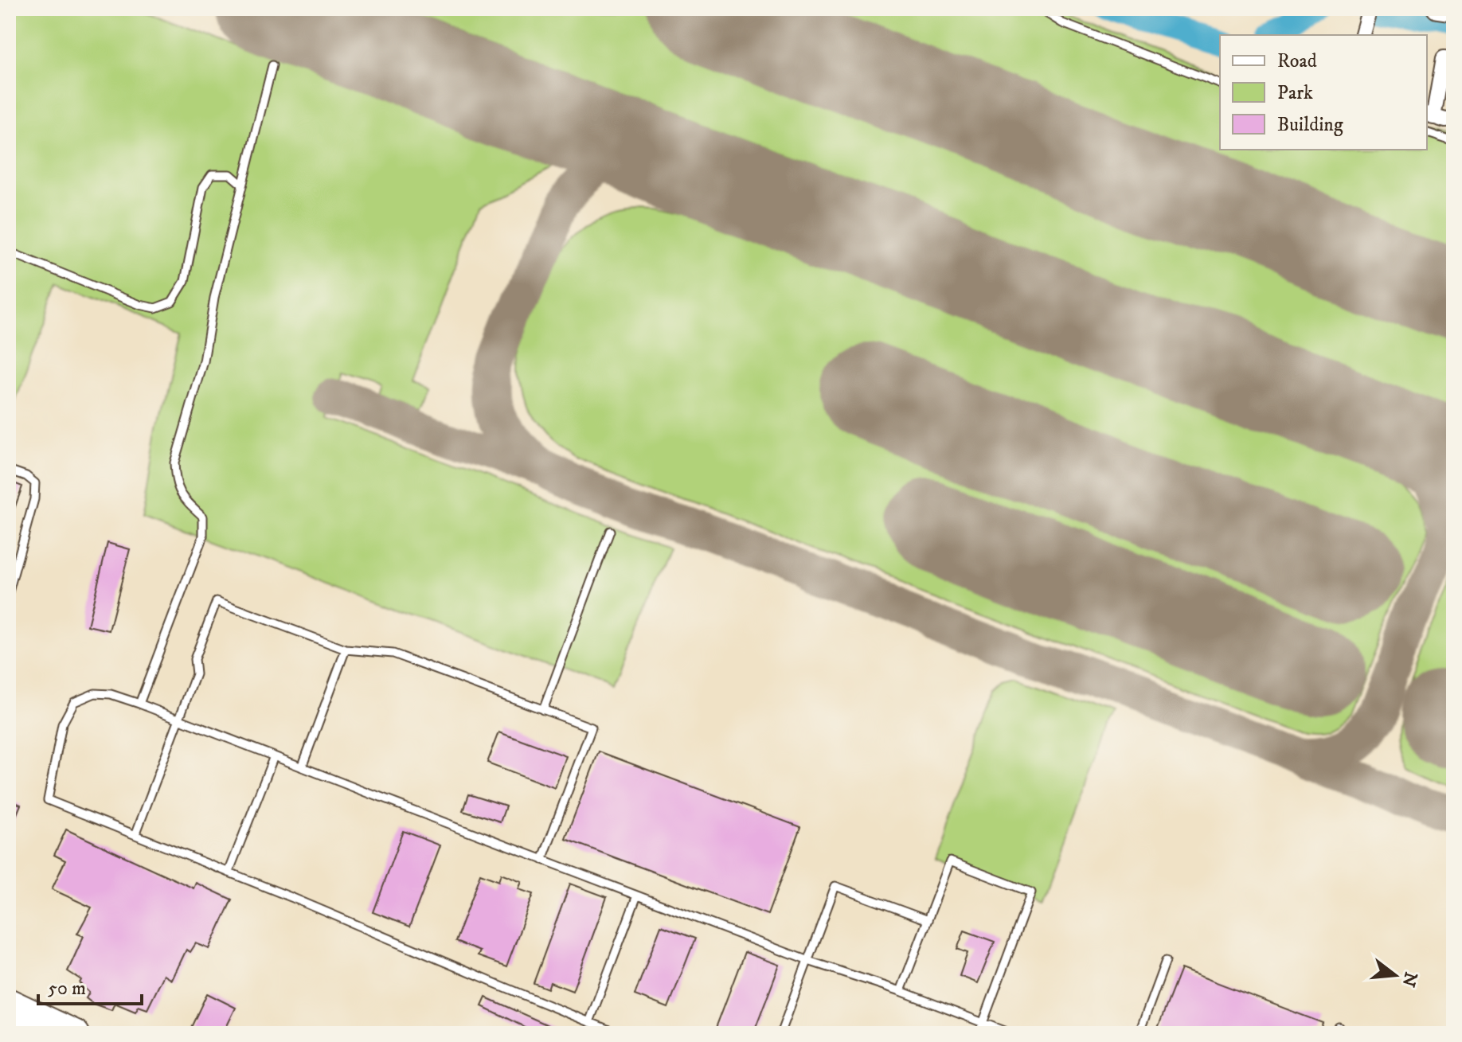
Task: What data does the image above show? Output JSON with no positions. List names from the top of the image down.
{
  "legend": ["Road", "Park", "Building"],
  "scale_bar": "50 m",
  "north": "right"
}
